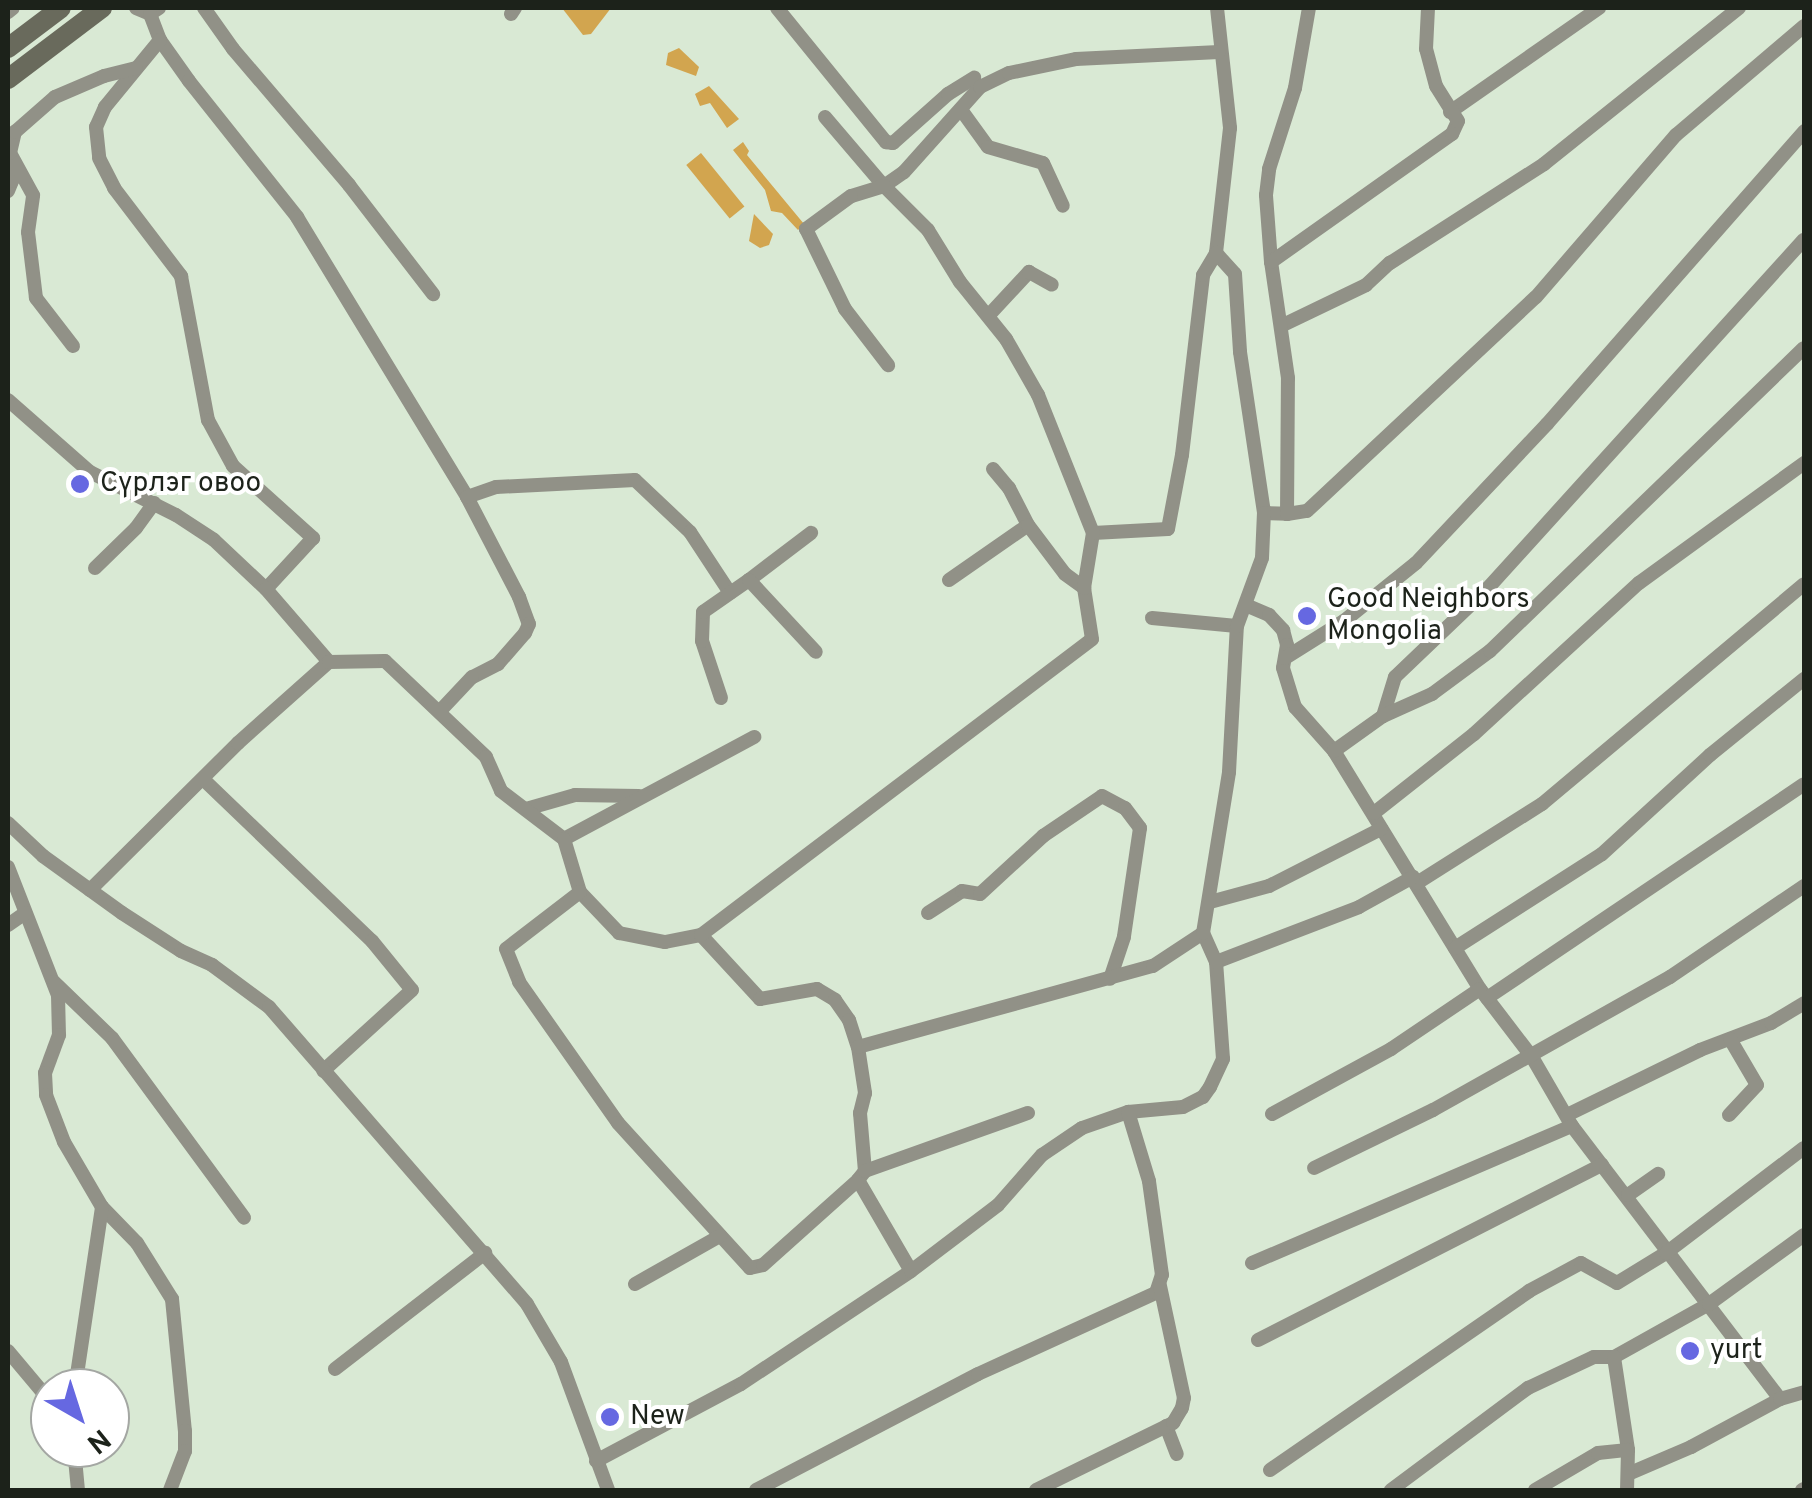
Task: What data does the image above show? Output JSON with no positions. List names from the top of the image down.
{
  "places": [
    "Сүрлэг овоо",
    "Good Neighbors Mongolia",
    "yurt",
    "New"
  ],
  "north": "bottom right"
}
